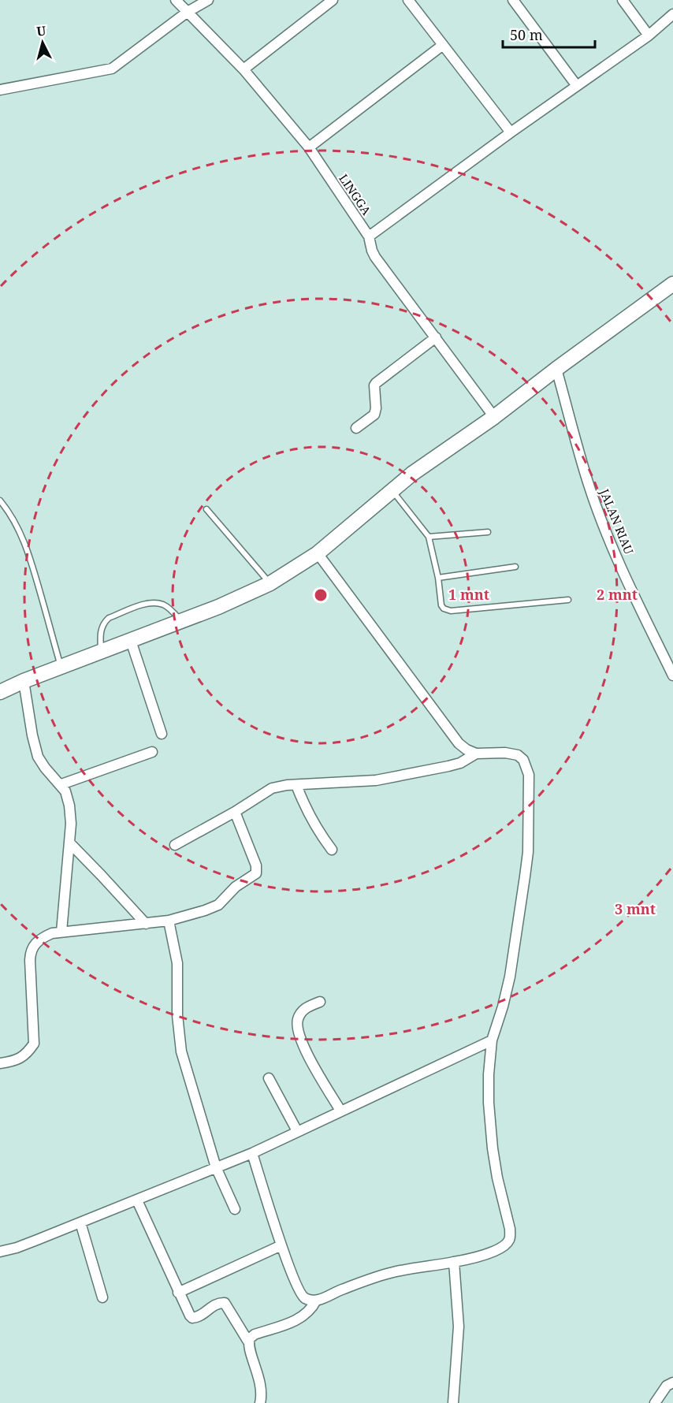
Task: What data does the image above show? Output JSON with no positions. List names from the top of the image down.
{
  "streets": {
    "street": ["LINGGA", "JALAN RIAU"]
  },
  "scale_bar": "50 m",
  "north": "top",
  "rings": ["1 mnt", "2 mnt", "3 mnt"]
}
